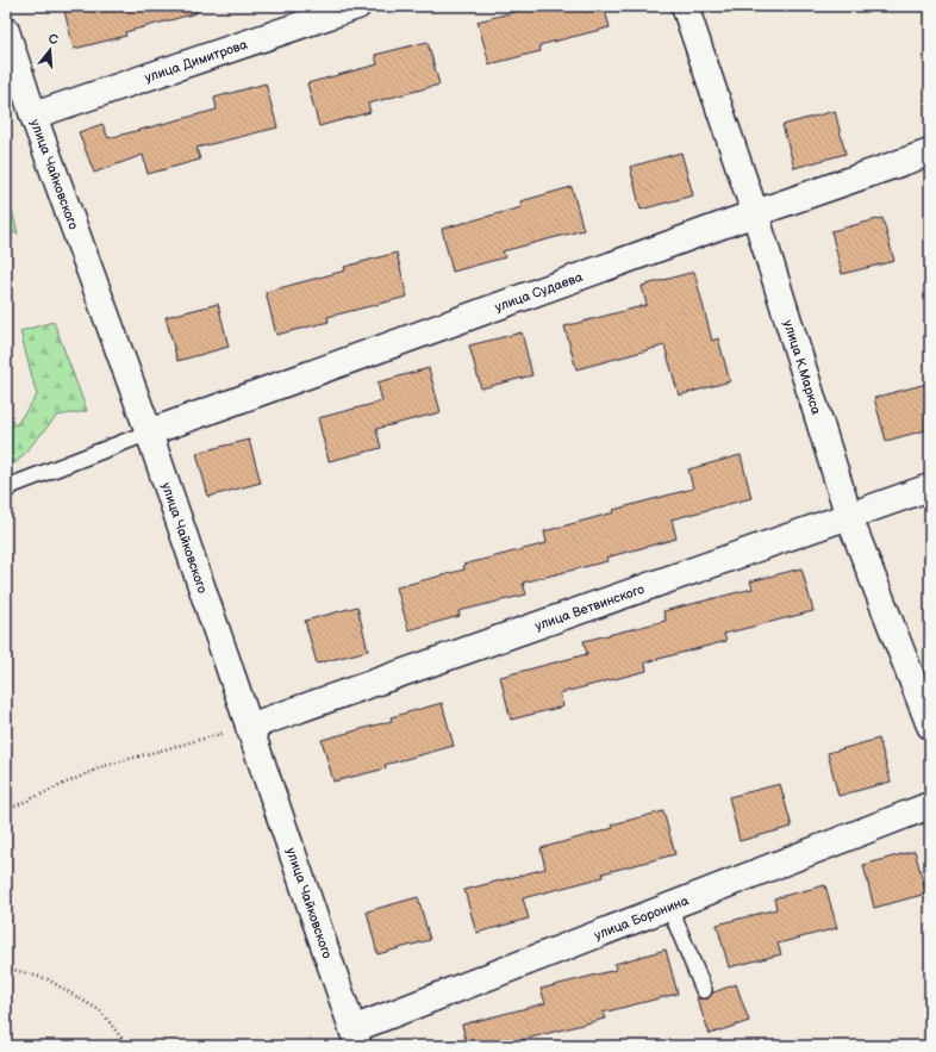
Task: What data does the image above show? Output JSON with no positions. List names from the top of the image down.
{
  "streets": {
    "street": [
      "улица Димитрова",
      "улица Чайковского",
      "улица Судаева",
      "улица К.Маркса",
      "улица Ветвинского",
      "улица Боронина"
    ]
  },
  "crossings": [
    ["улица Димитрова", "улица Чайковского"],
    ["улица Чайковского", "улица Судаева"],
    ["улица Чайковского", "улица Ветвинского"],
    ["улица Чайковского", "улица Боронина"],
    ["улица Судаева", "улица К.Маркса"],
    ["улица К.Маркса", "улица Ветвинского"]
  ],
  "north": "top"
}
